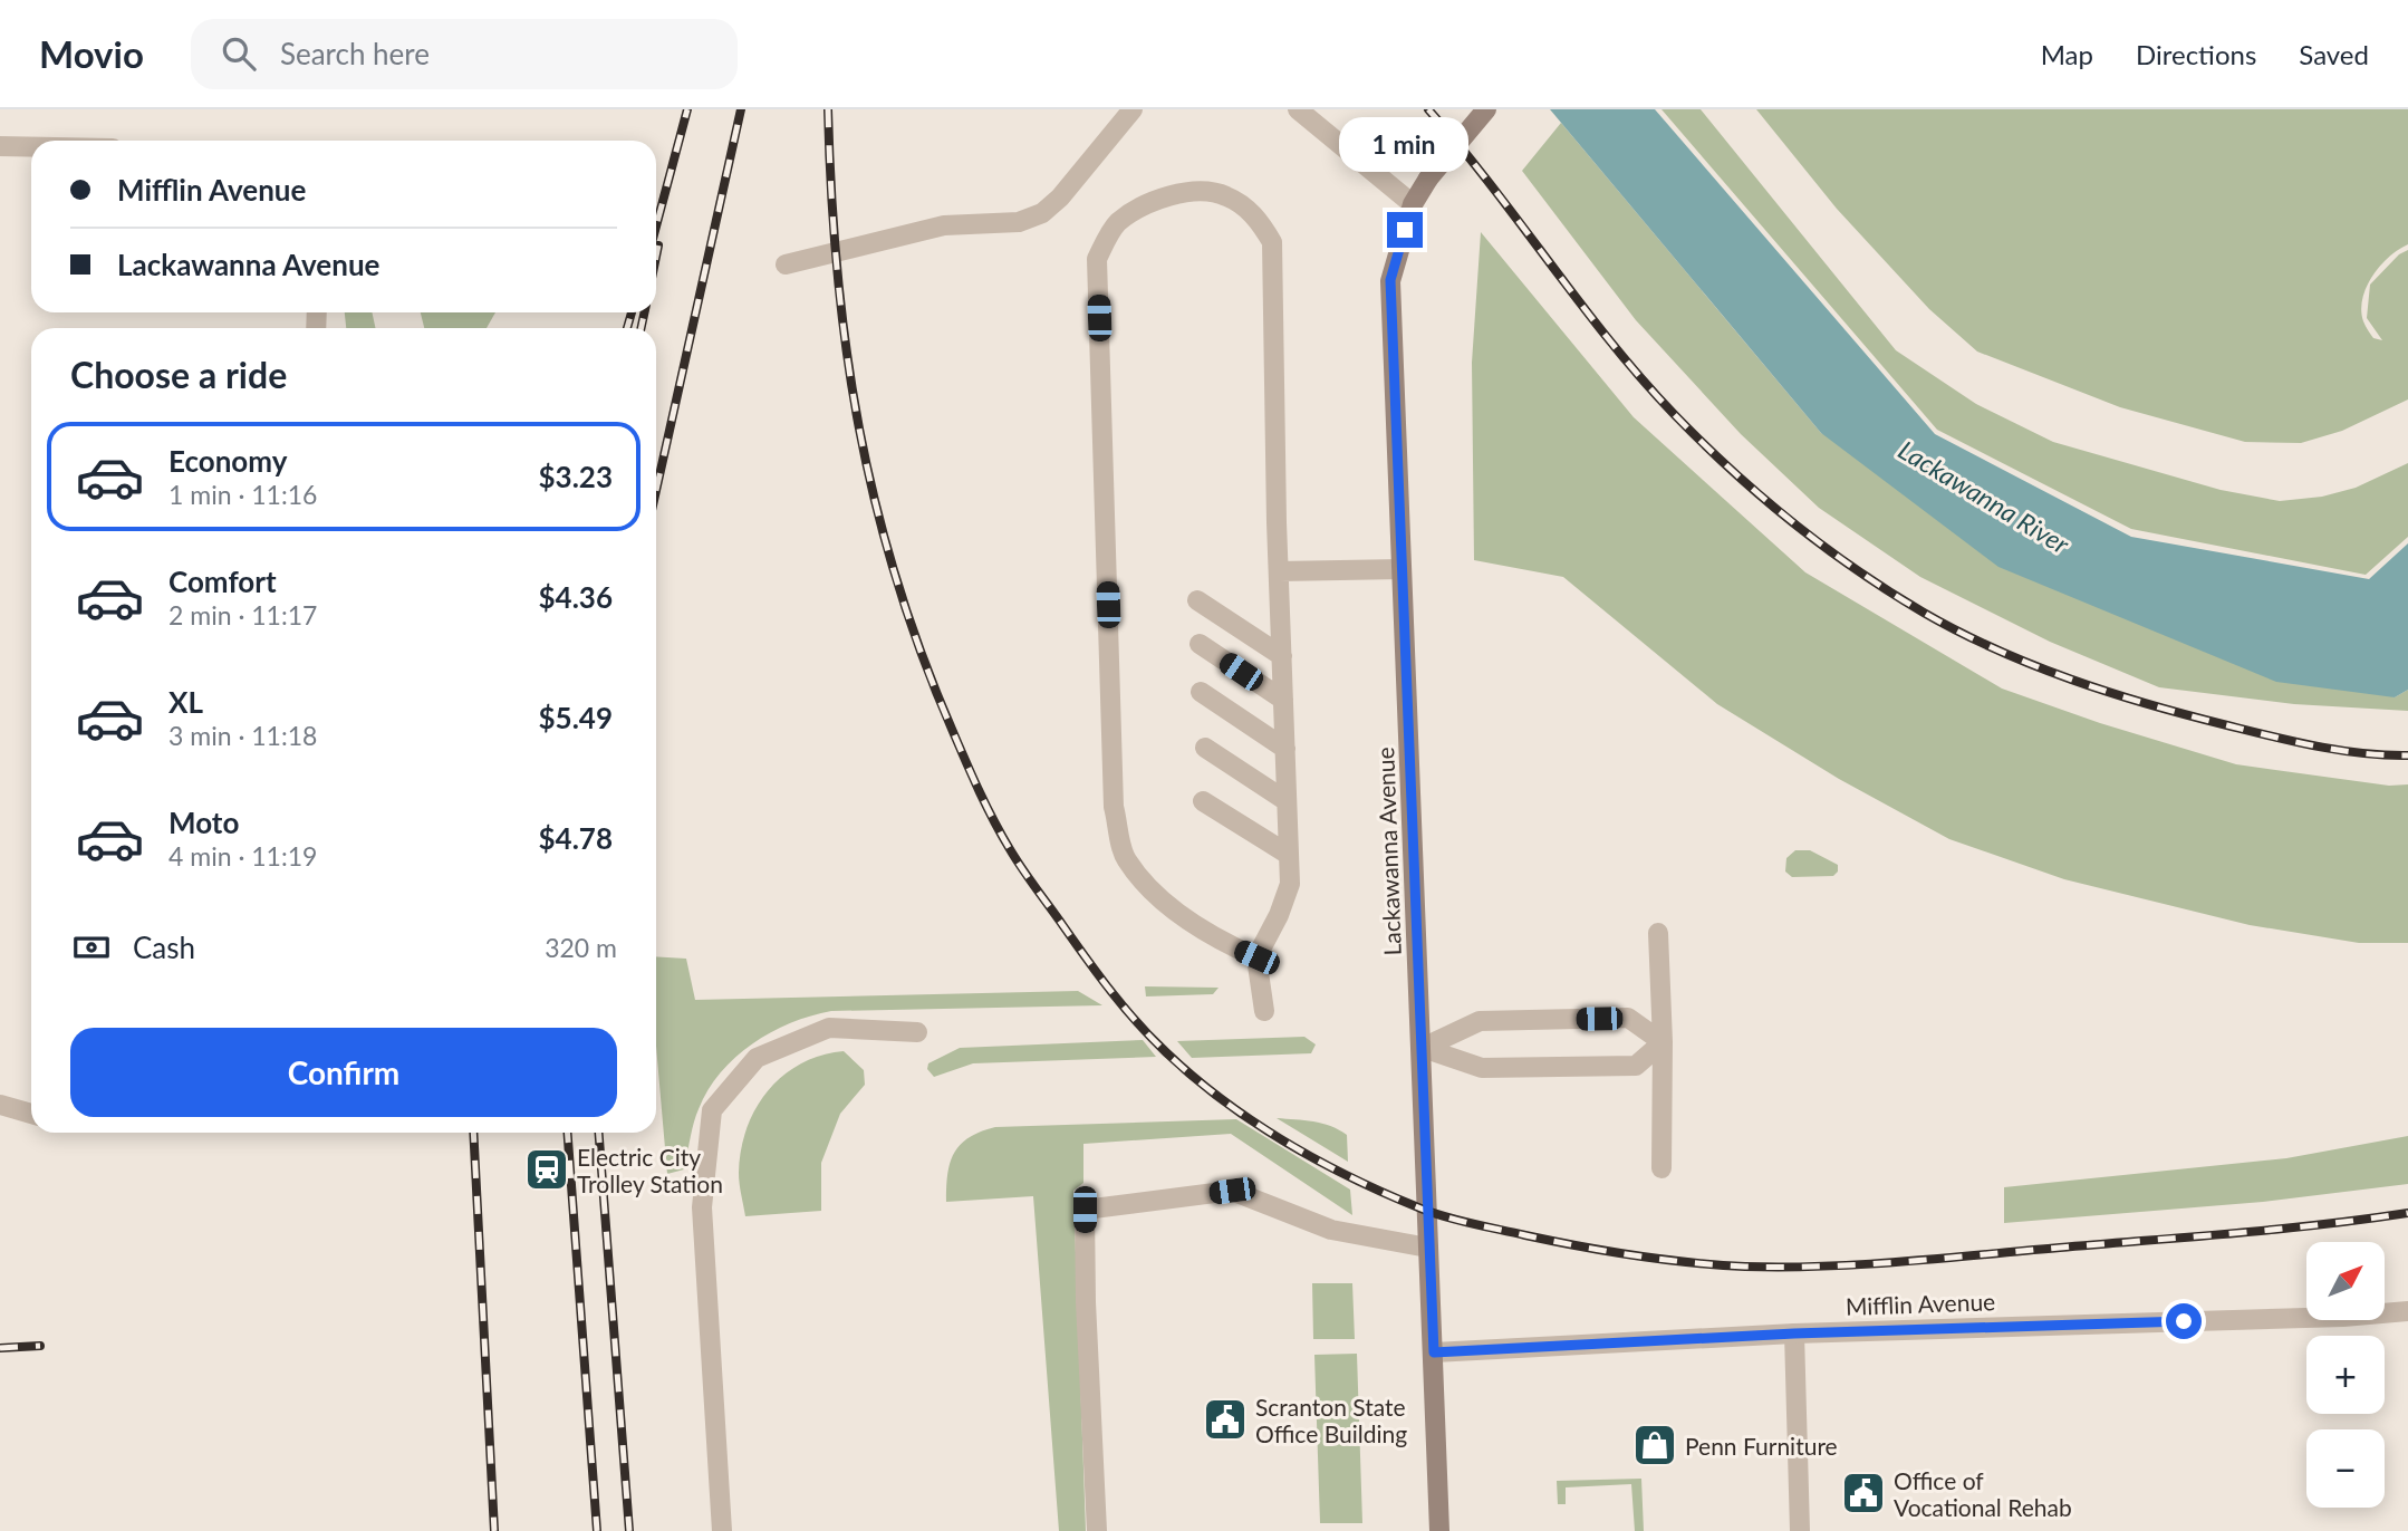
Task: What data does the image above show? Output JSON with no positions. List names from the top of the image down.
{
  "streets": {
    "main road": ["Lackawanna Avenue"],
    "street": ["Mifflin Avenue"]
  },
  "crossings": [
    ["Lackawanna Avenue", "Mifflin Avenue"]
  ],
  "water": ["Lackawanna River"],
  "places": {
    "station": ["Electric City Trolley Station"],
    "public building": ["Scranton State Office Building", "Office of Vocational Rehab"],
    "shop": ["Penn Furniture"]
  },
  "north": "top right",
  "page": {
    "header": "Movio",
    "search": "Search here",
    "nav": ["Map", "Directions", "Saved"],
    "bubble": "1 min",
    "banner": ["Mifflin Avenue", "Lackawanna Avenue"],
    "heading": "Choose a ride",
    "list": [
      {
        "name": "Economy",
        "note": "1 min · 11:16",
        "value": "$3.23"
      },
      {
        "name": "Comfort",
        "note": "2 min · 11:17",
        "value": "$4.36"
      },
      {
        "name": "XL",
        "note": "3 min · 11:18",
        "value": "$5.49"
      },
      {
        "name": "Moto",
        "note": "4 min · 11:19",
        "value": "$4.78"
      }
    ],
    "pay": ["Cash", "320 m"],
    "buttons": "Confirm",
    "map_buttons": ["+", "−"]
  }
}
